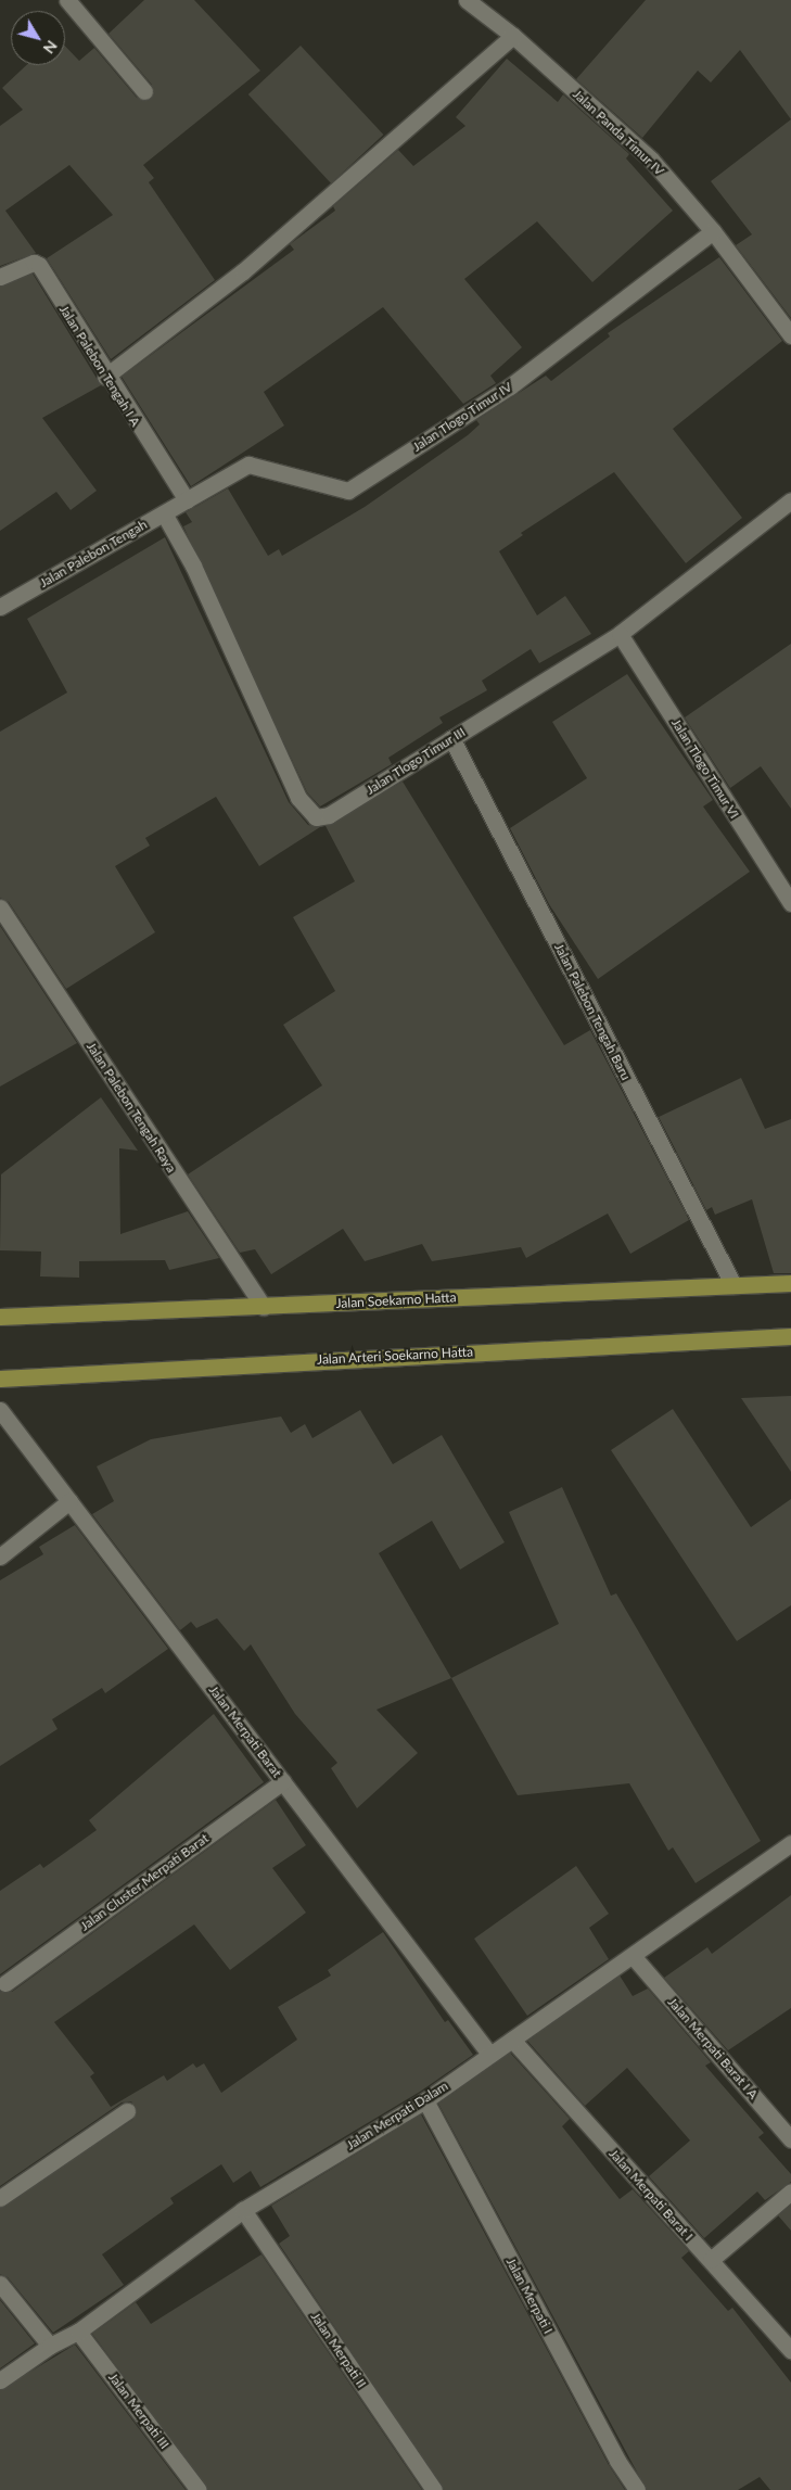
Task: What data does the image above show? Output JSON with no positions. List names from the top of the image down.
{
  "streets": {
    "main road": ["Jalan Soekarno Hatta", "Jalan Arteri Soekarno Hatta"],
    "street": [
      "Jalan Panda Timur IV",
      "Jalan Palebon Tengah I A",
      "Jalan Tlogo Timur IV",
      "Jalan Palebon Tengah",
      "Jalan Tlogo Timur III",
      "Jalan Tlogo Timur VI",
      "Jalan Palebon Tengah Baru",
      "Jalan Palebon Tengah Raya",
      "Jalan Merpati Barat",
      "Jalan Cluster Merpati Barat",
      "Jalan Merpati Barat I A",
      "Jalan Merpati Dalam",
      "Jalan Merpati Barat I",
      "Jalan Merpati I",
      "Jalan Merpati II",
      "Jalan Merpati III"
    ]
  },
  "crossings": [
    ["Jalan Panda Timur IV", "Jalan Tlogo Timur IV"],
    ["Jalan Palebon Tengah I A", "Jalan Tlogo Timur IV"],
    ["Jalan Palebon Tengah I A", "Jalan Palebon Tengah"],
    ["Jalan Tlogo Timur IV", "Jalan Palebon Tengah"],
    ["Jalan Palebon Tengah", "Jalan Tlogo Timur III"],
    ["Jalan Tlogo Timur III", "Jalan Tlogo Timur VI"],
    ["Jalan Tlogo Timur III", "Jalan Palebon Tengah Baru"],
    ["Jalan Palebon Tengah Baru", "Jalan Soekarno Hatta"],
    ["Jalan Palebon Tengah Raya", "Jalan Soekarno Hatta"],
    ["Jalan Merpati Barat", "Jalan Cluster Merpati Barat"],
    ["Jalan Merpati Barat", "Jalan Merpati Dalam"],
    ["Jalan Merpati Barat I A", "Jalan Merpati Dalam"],
    ["Jalan Merpati Dalam", "Jalan Merpati Barat I"],
    ["Jalan Merpati Dalam", "Jalan Merpati I"],
    ["Jalan Merpati Dalam", "Jalan Merpati II"],
    ["Jalan Merpati Dalam", "Jalan Merpati III"]
  ],
  "north": "bottom right"
}
